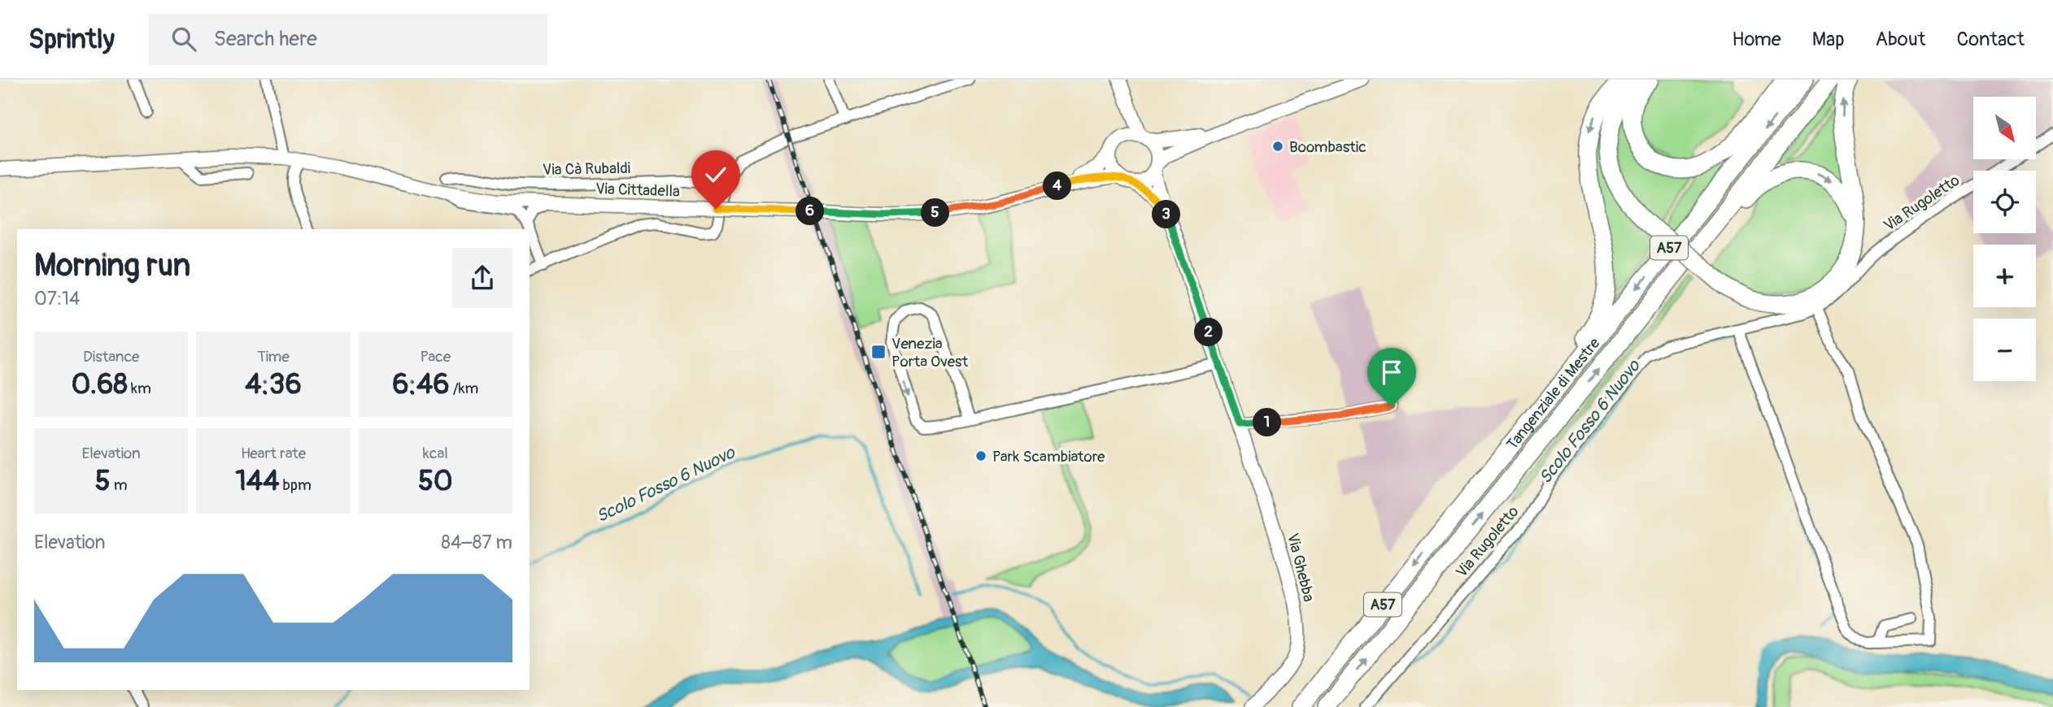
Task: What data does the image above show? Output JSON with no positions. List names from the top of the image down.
{
  "streets": {
    "highway": ["A57", "Tangenziale di Mestre"],
    "main road": ["Via Cittadella", "Via Ghebba"],
    "street": ["Via Cà Rubaldi", "Via Rugoletto"]
  },
  "crossings": [
    ["Via Cittadella", "Via Ghebba"],
    ["A57", "Tangenziale di Mestre"]
  ],
  "water": ["Scolo Fosso 6 Nuovo"],
  "places": {
    "other": ["Boombastic", "Park Scambiatore"],
    "transit": ["Venezia Porta Ovest"]
  },
  "north": "bottom right",
  "page": {
    "header": "Sprintly",
    "search": "Search here",
    "nav": [
      "Home",
      "Map",
      "About",
      "Contact"
    ],
    "map_buttons": ["+", "−"],
    "pins": [
      "4",
      "6",
      "5",
      "3",
      "2",
      "1"
    ],
    "heading": ["Morning run", "07:14"],
    "stats": [
      ["Distance", "0.68 km"],
      ["Time", "4:36"],
      ["Pace", "6:46 /km"],
      ["Elevation", "5 m"],
      ["Heart rate", "144 bpm"],
      ["kcal", "50"]
    ],
    "chart": ["Elevation", "84–87 m"]
  }
}
